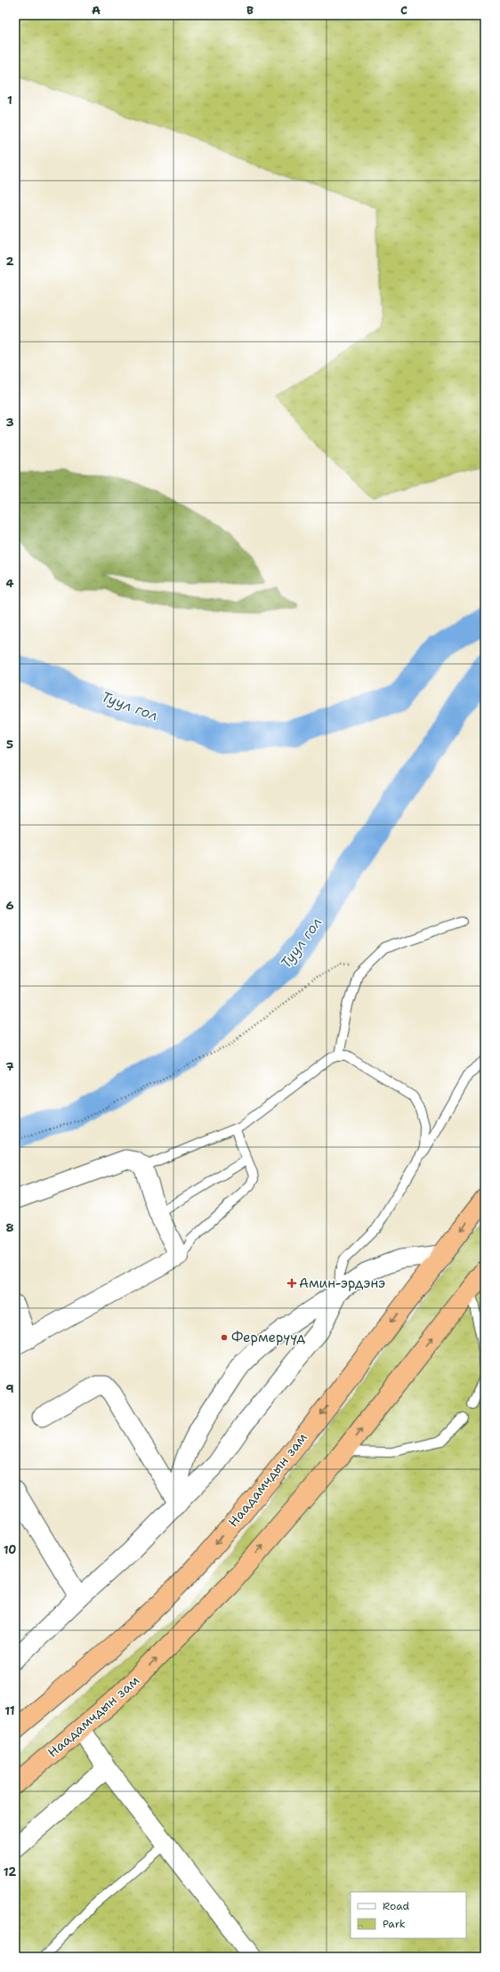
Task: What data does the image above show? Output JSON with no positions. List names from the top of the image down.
{
  "streets": {
    "highway": ["Наадамчдын зам"]
  },
  "water": ["Туул гол"],
  "places": {
    "health": ["Амин-эрдэнэ"],
    "other": ["Фермерүүд"]
  },
  "legend": ["Road", "Park"],
  "grid": {
    "columns": ["A", "B", "C"],
    "rows": [
      "1",
      "2",
      "3",
      "4",
      "5",
      "6",
      "7",
      "8",
      "9",
      "10",
      "11",
      "12"
    ]
  }
}
